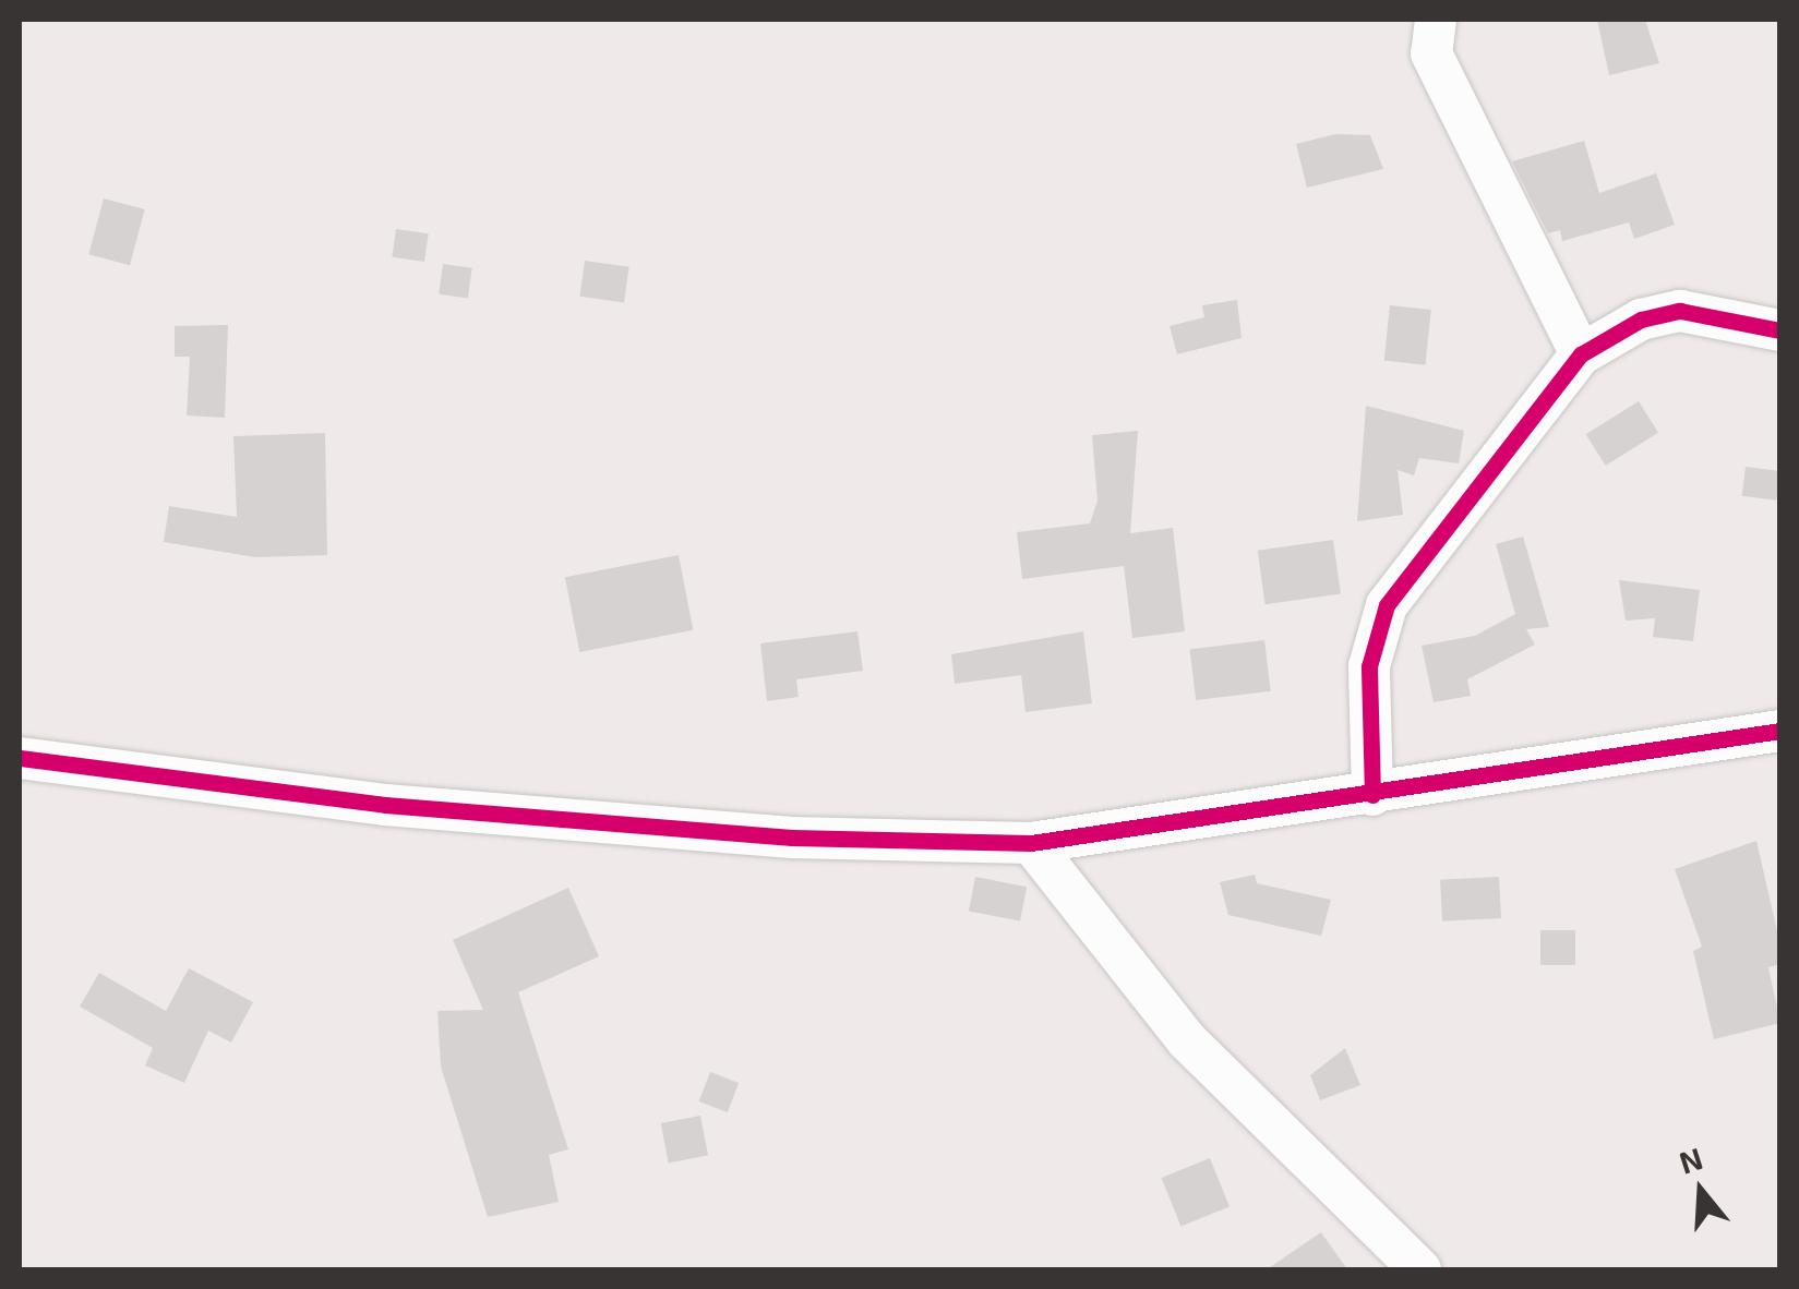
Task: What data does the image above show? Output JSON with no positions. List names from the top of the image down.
{
  "north": "top"
}
